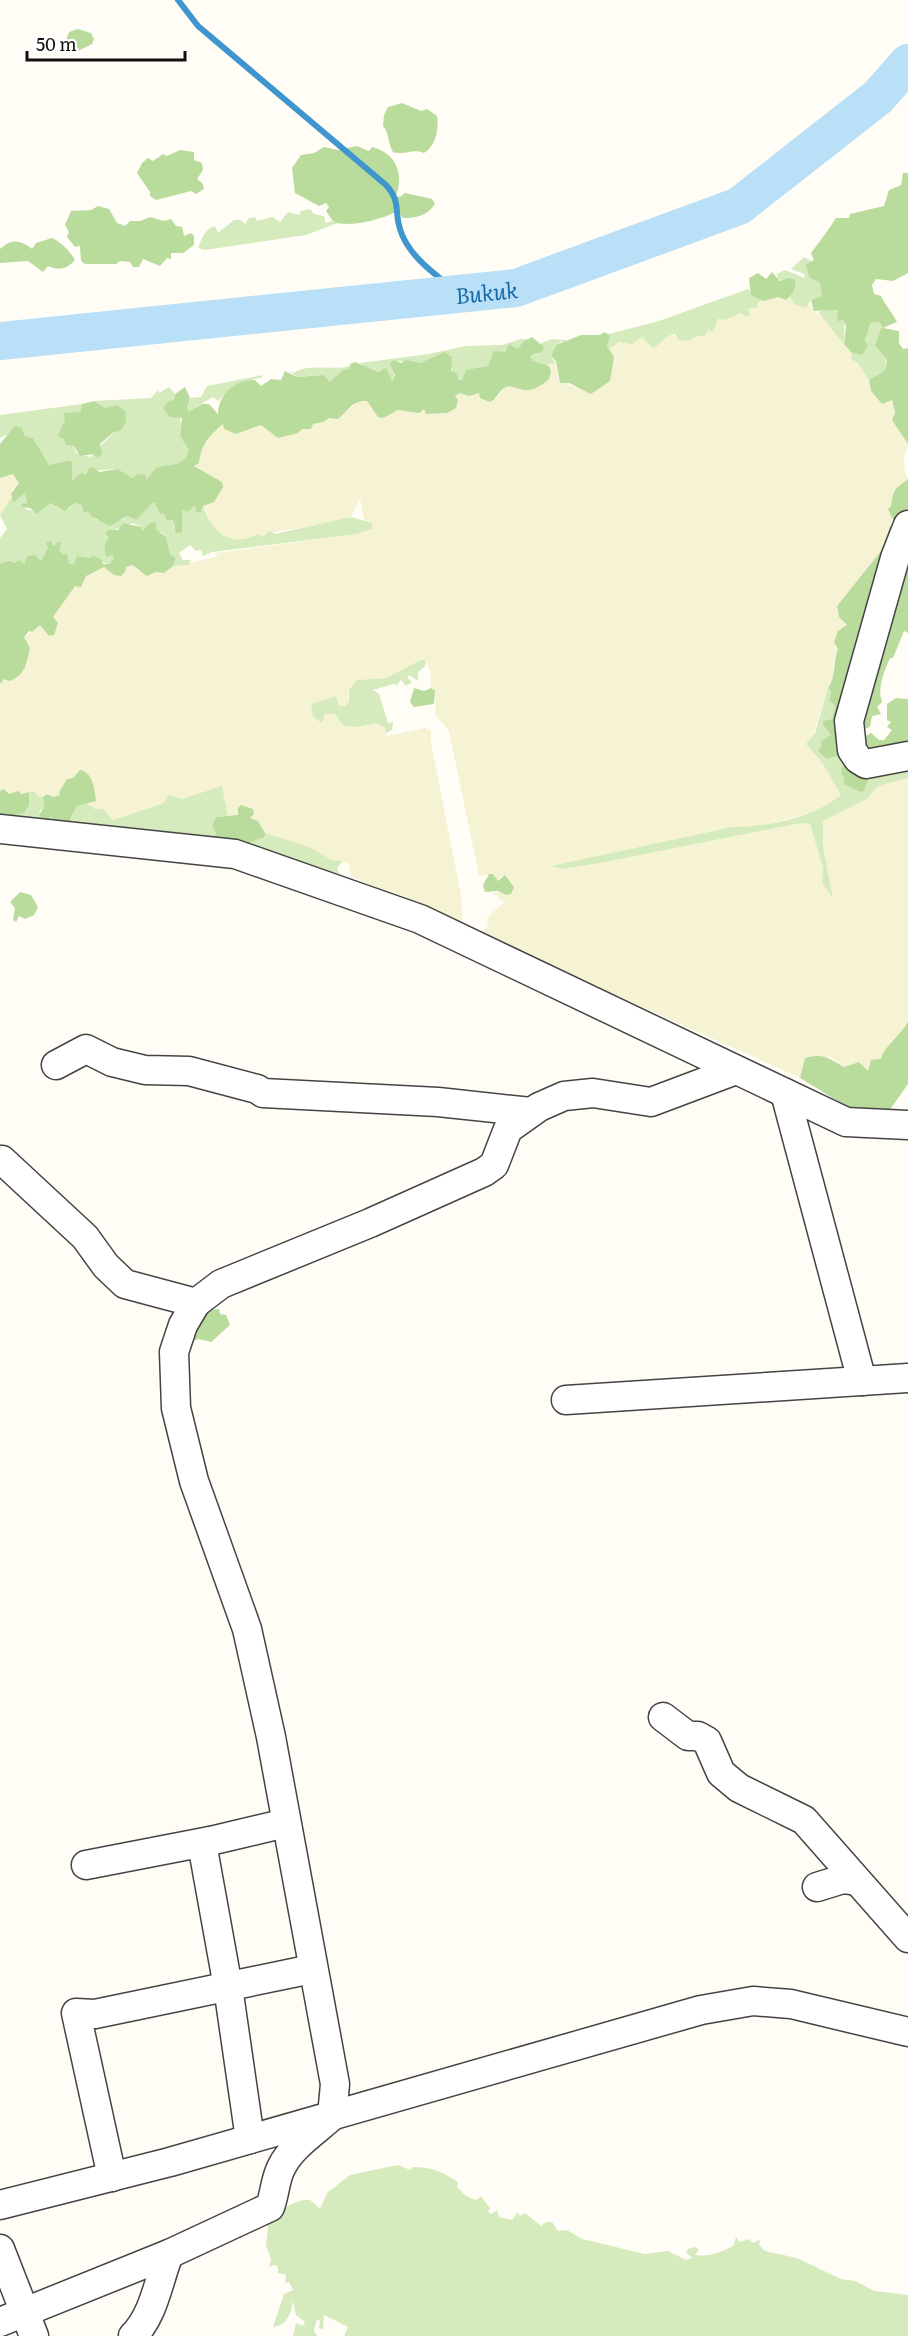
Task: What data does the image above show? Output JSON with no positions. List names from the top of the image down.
{
  "water": ["Bukuk"],
  "scale_bar": "50 m"
}
